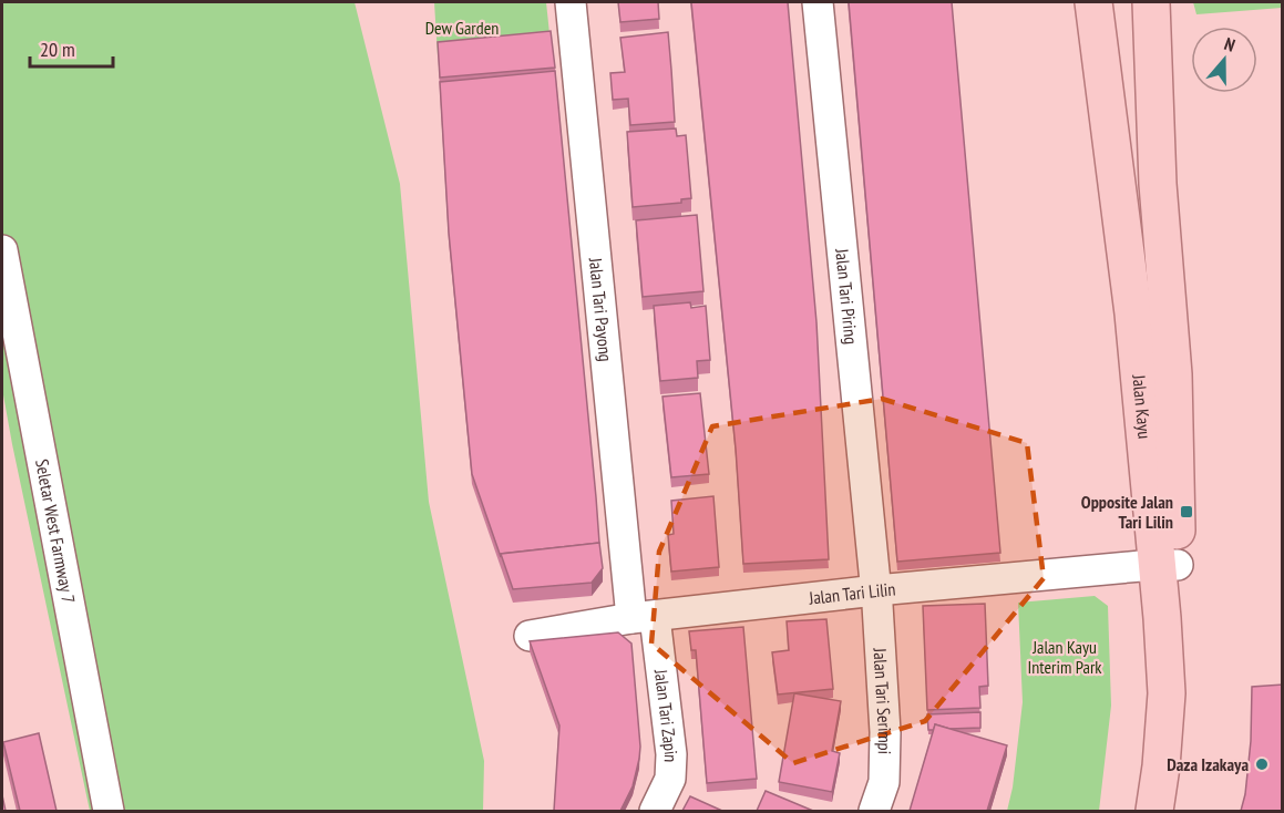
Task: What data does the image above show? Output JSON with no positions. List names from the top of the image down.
{
  "streets": {
    "main road": ["Jalan Kayu"],
    "street": [
      "Jalan Tari Piring",
      "Jalan Tari Payong",
      "Seletar West Farmway 7",
      "Jalan Tari Lilin",
      "Jalan Tari Serimpi",
      "Jalan Tari Zapin"
    ]
  },
  "crossings": [
    ["Jalan Tari Piring", "Jalan Tari Lilin"],
    ["Jalan Tari Piring", "Jalan Tari Serimpi"],
    ["Jalan Tari Payong", "Jalan Tari Lilin"],
    ["Jalan Tari Payong", "Jalan Tari Zapin"],
    ["Jalan Kayu", "Jalan Tari Lilin"],
    ["Jalan Tari Lilin", "Jalan Tari Serimpi"],
    ["Jalan Tari Lilin", "Jalan Tari Zapin"]
  ],
  "parks": ["Dew Garden", "Jalan Kayu Interim Park"],
  "places": {
    "transit": ["Opposite Jalan Tari Lilin"],
    "other": ["Daza Izakaya"]
  },
  "scale_bar": "20 m",
  "north": "top"
}
